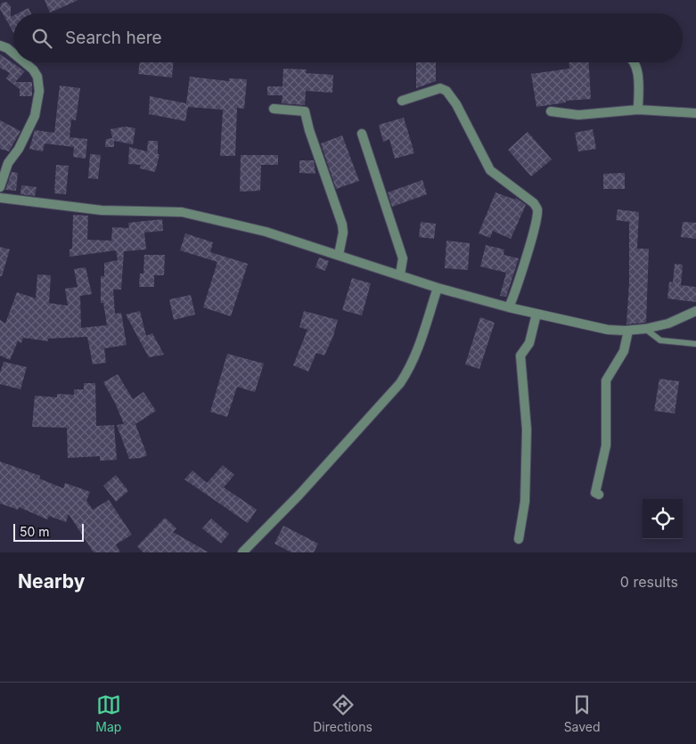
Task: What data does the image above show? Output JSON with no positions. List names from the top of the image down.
{
  "scale_bar": "50 m",
  "page": {
    "search": "Search here",
    "scale": "50 m",
    "heading": ["Nearby", "0 results"],
    "nav": ["Map", "Directions", "Saved"]
  }
}
